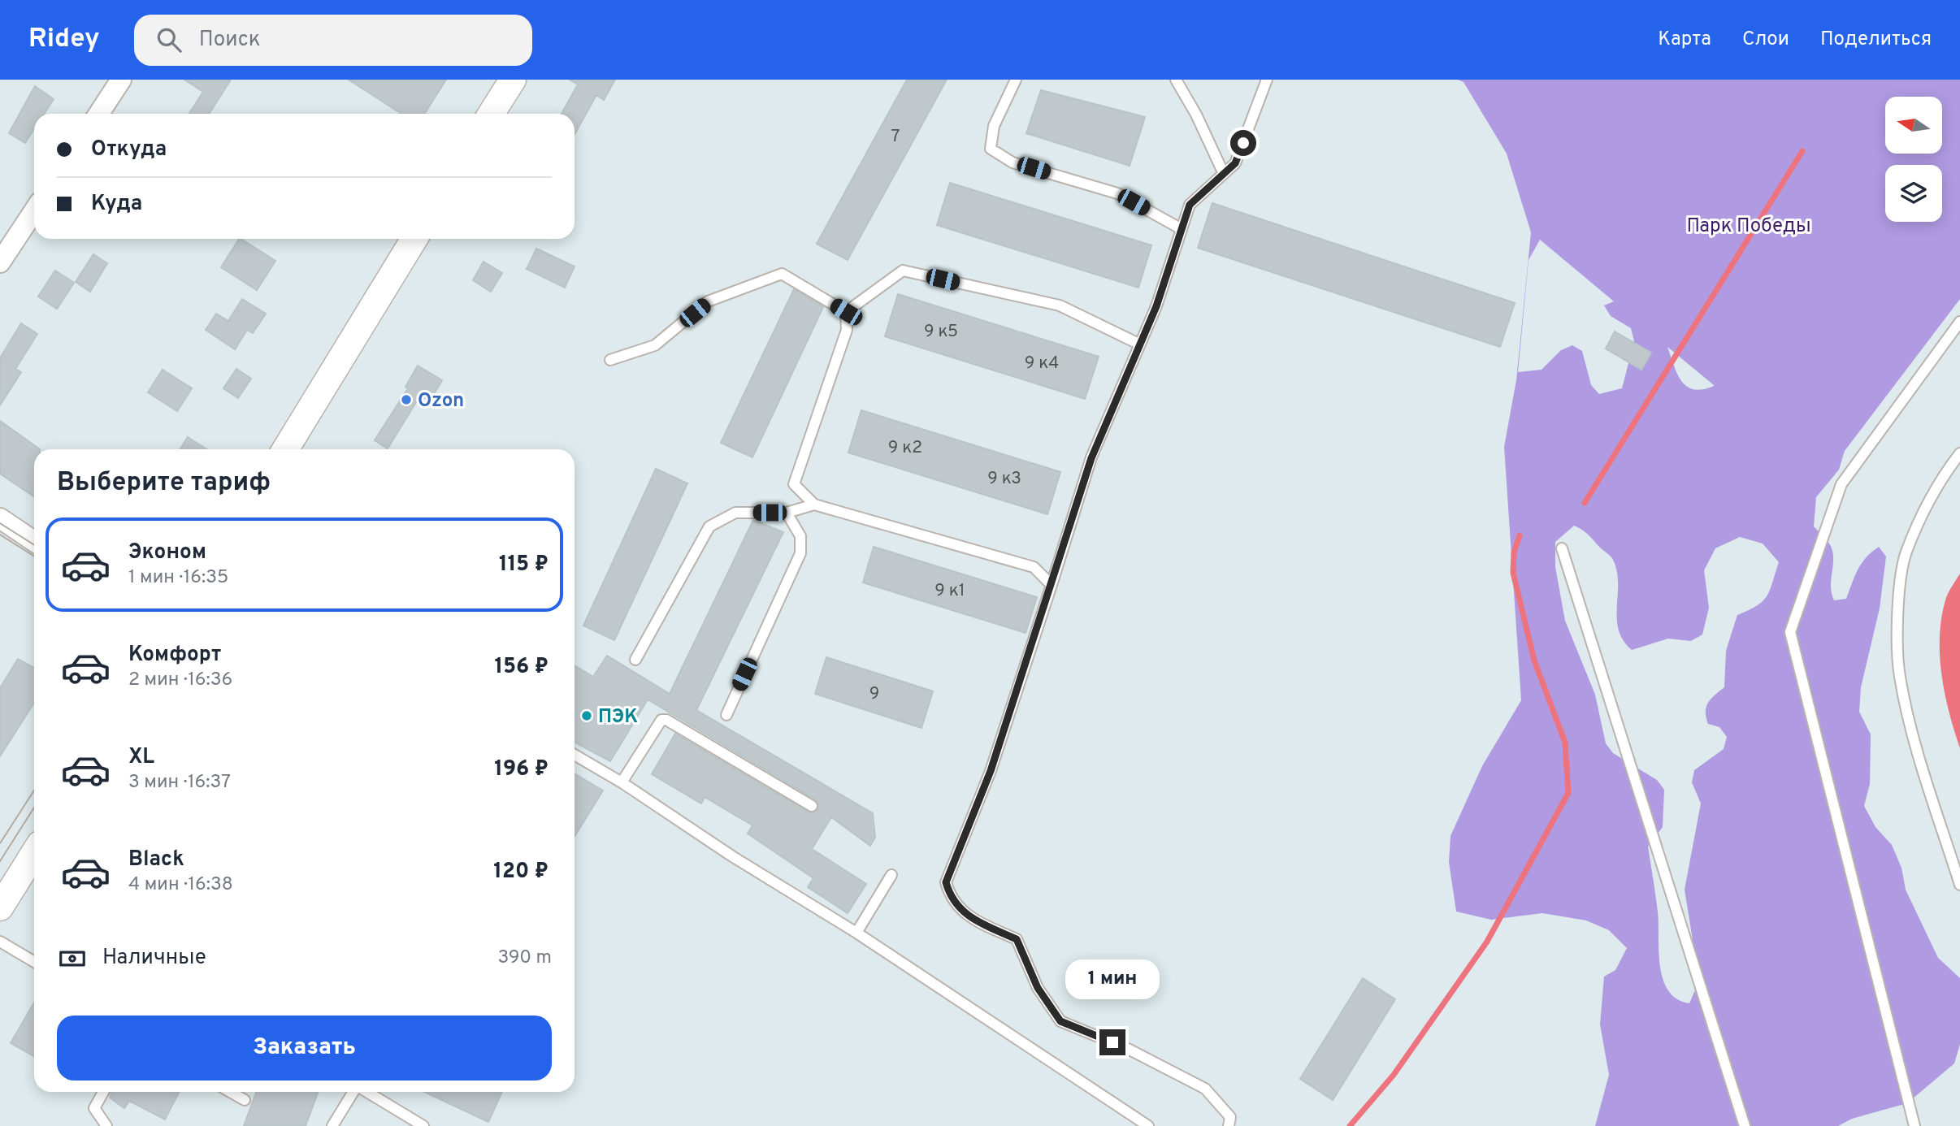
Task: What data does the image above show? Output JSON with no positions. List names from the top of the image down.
{
  "parks": ["Парк Победы"],
  "places": ["Ozon", "ПЭК"],
  "house_numbers": [
    "7",
    "9 к5",
    "9 к4",
    "9 к2",
    "9 к3",
    "9 к1",
    "9"
  ],
  "north": "left",
  "page": {
    "header": "Ridey",
    "search": "Поиск",
    "nav": ["Карта", "Слои", "Поделиться"],
    "banner": ["Откуда", "Куда"],
    "heading": "Выберите тариф",
    "list": [
      {
        "name": "Эконом",
        "note": "1 мин · 16:35",
        "value": "115 ₽"
      },
      {
        "name": "Комфорт",
        "note": "2 мин · 16:36",
        "value": "156 ₽"
      },
      {
        "name": "XL",
        "note": "3 мин · 16:37",
        "value": "196 ₽"
      },
      {
        "name": "Black",
        "note": "4 мин · 16:38",
        "value": "120 ₽"
      }
    ],
    "pay": ["Наличные", "390 m"],
    "bubble": "1 мин",
    "buttons": "Заказать"
  }
}
